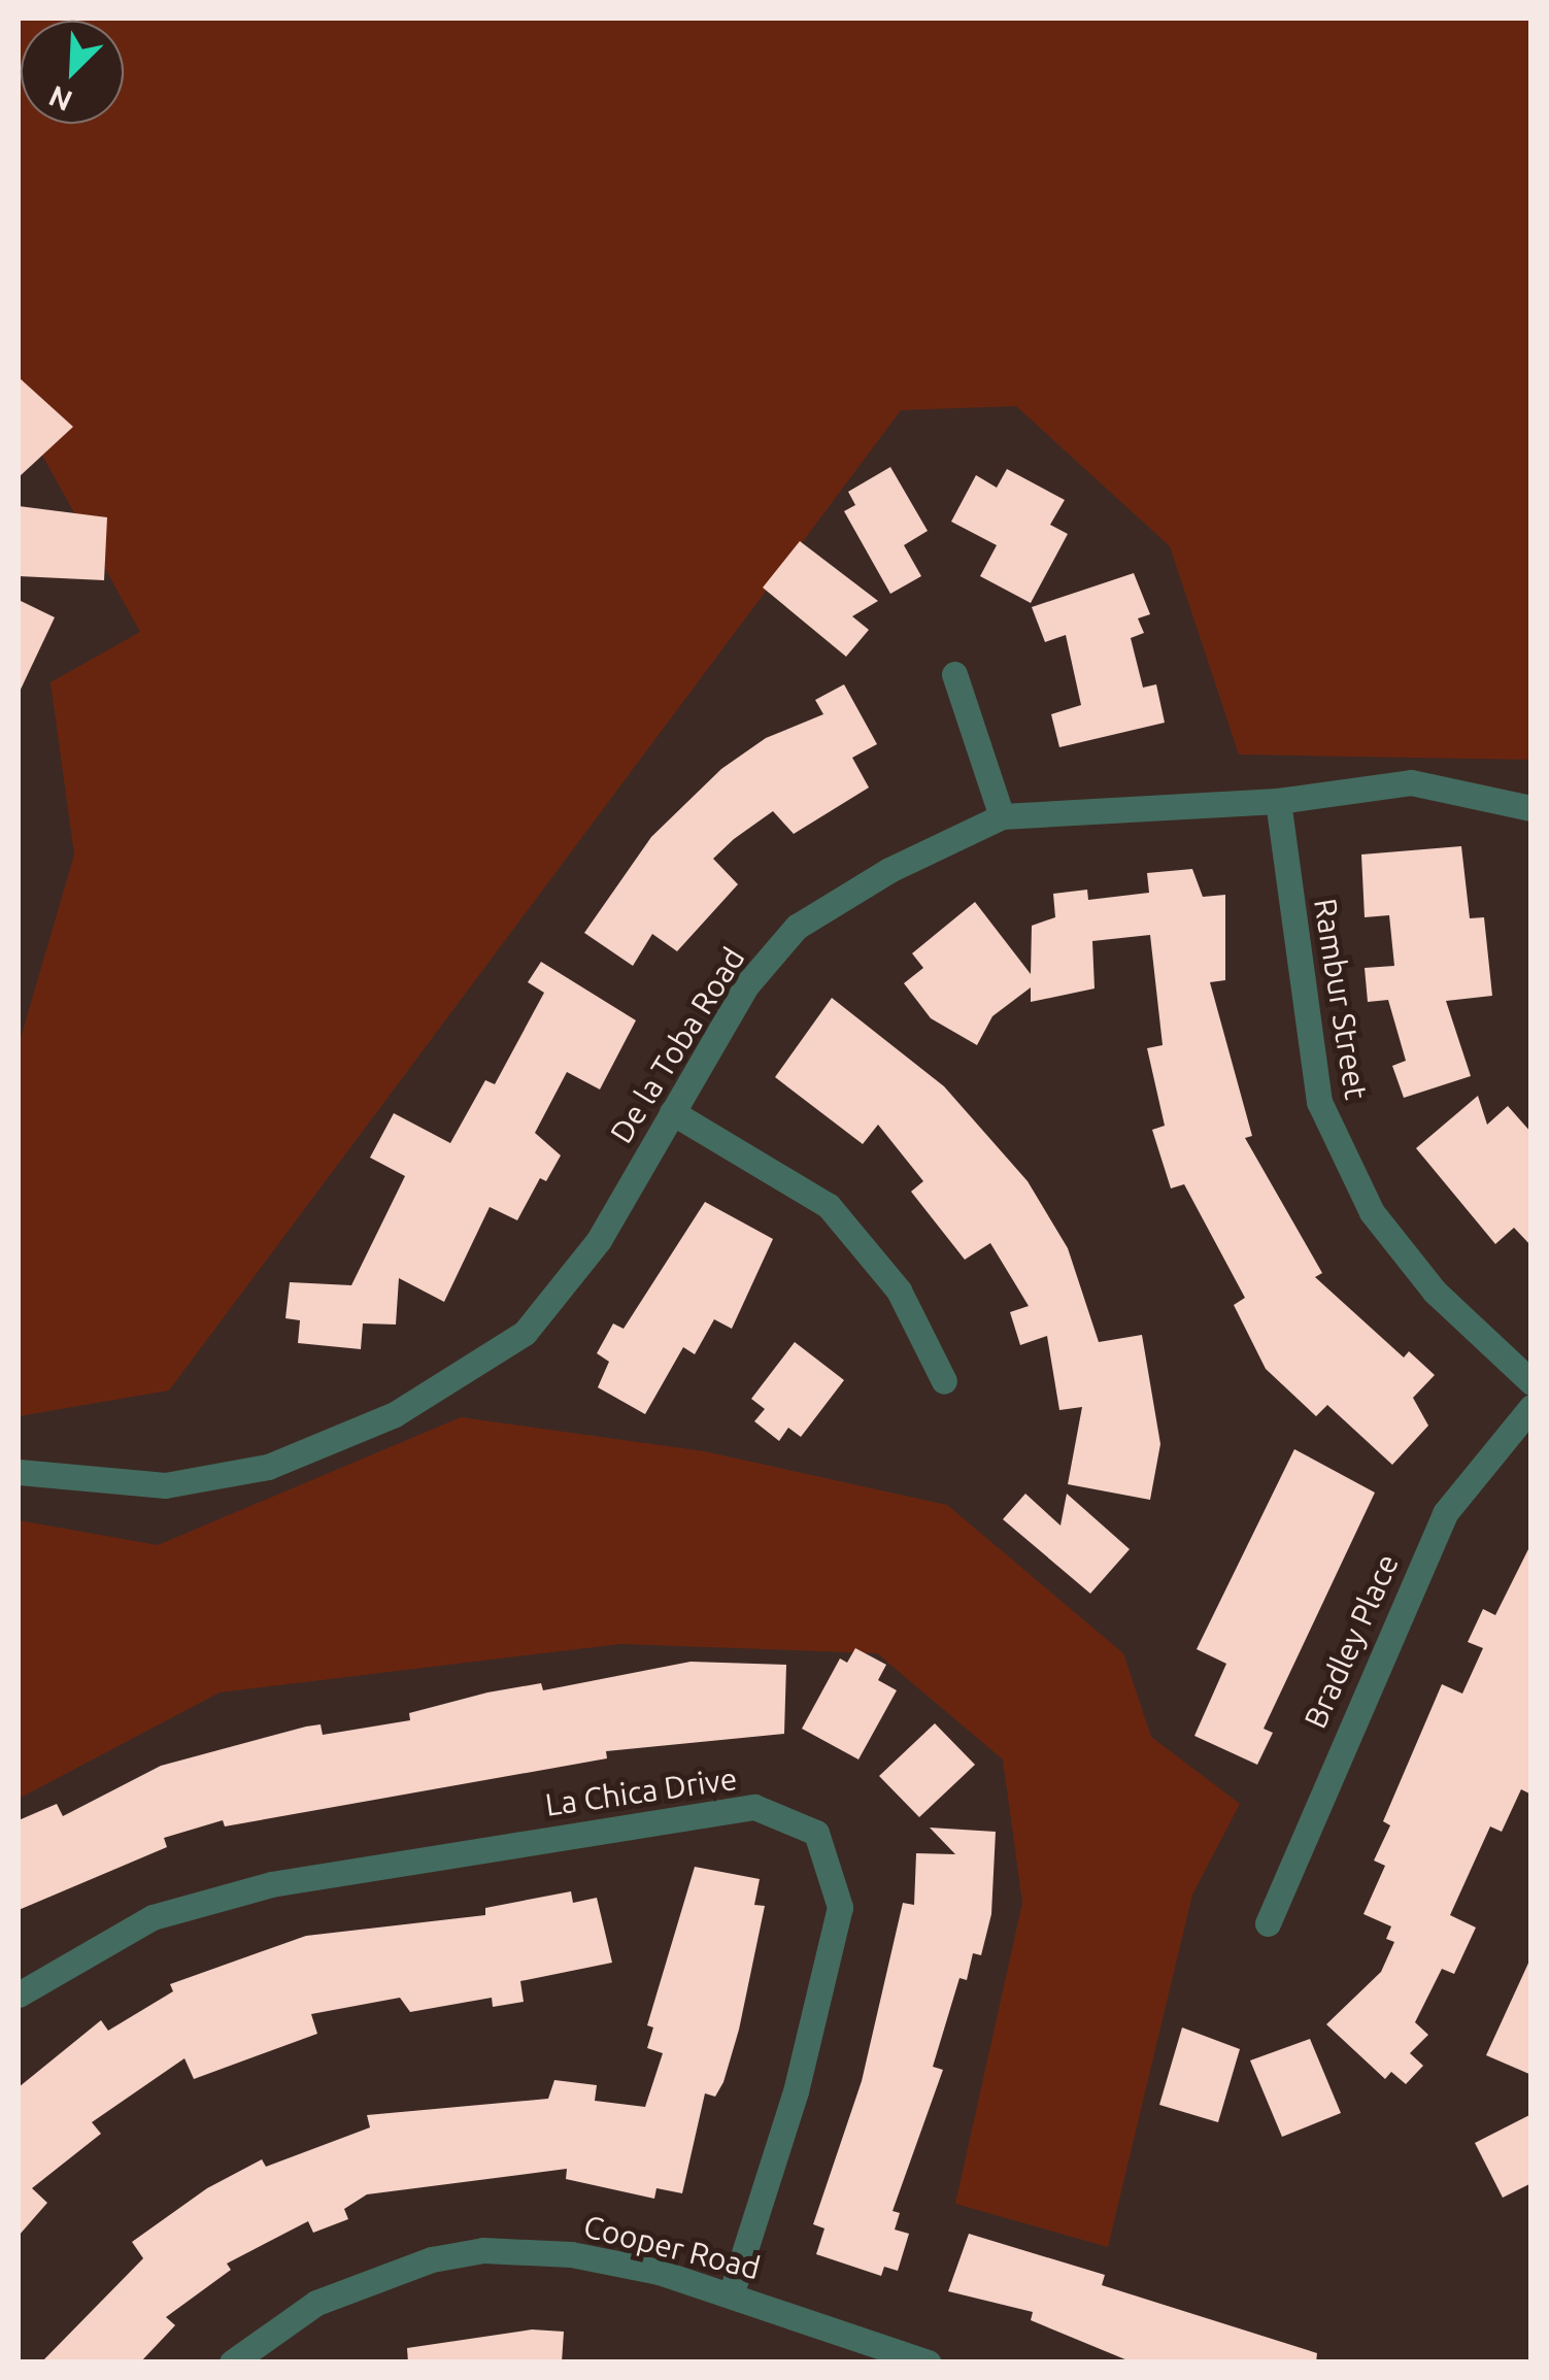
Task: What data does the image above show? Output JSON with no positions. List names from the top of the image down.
{
  "streets": {
    "street": [
      "Rambur Street",
      "De la Toba Road",
      "Bradley Place",
      "La Chica Drive",
      "Cooper Road"
    ]
  },
  "crossings": [
    ["Rambur Street", "De la Toba Road"],
    ["La Chica Drive", "Cooper Road"]
  ],
  "north": "bottom left"
}
